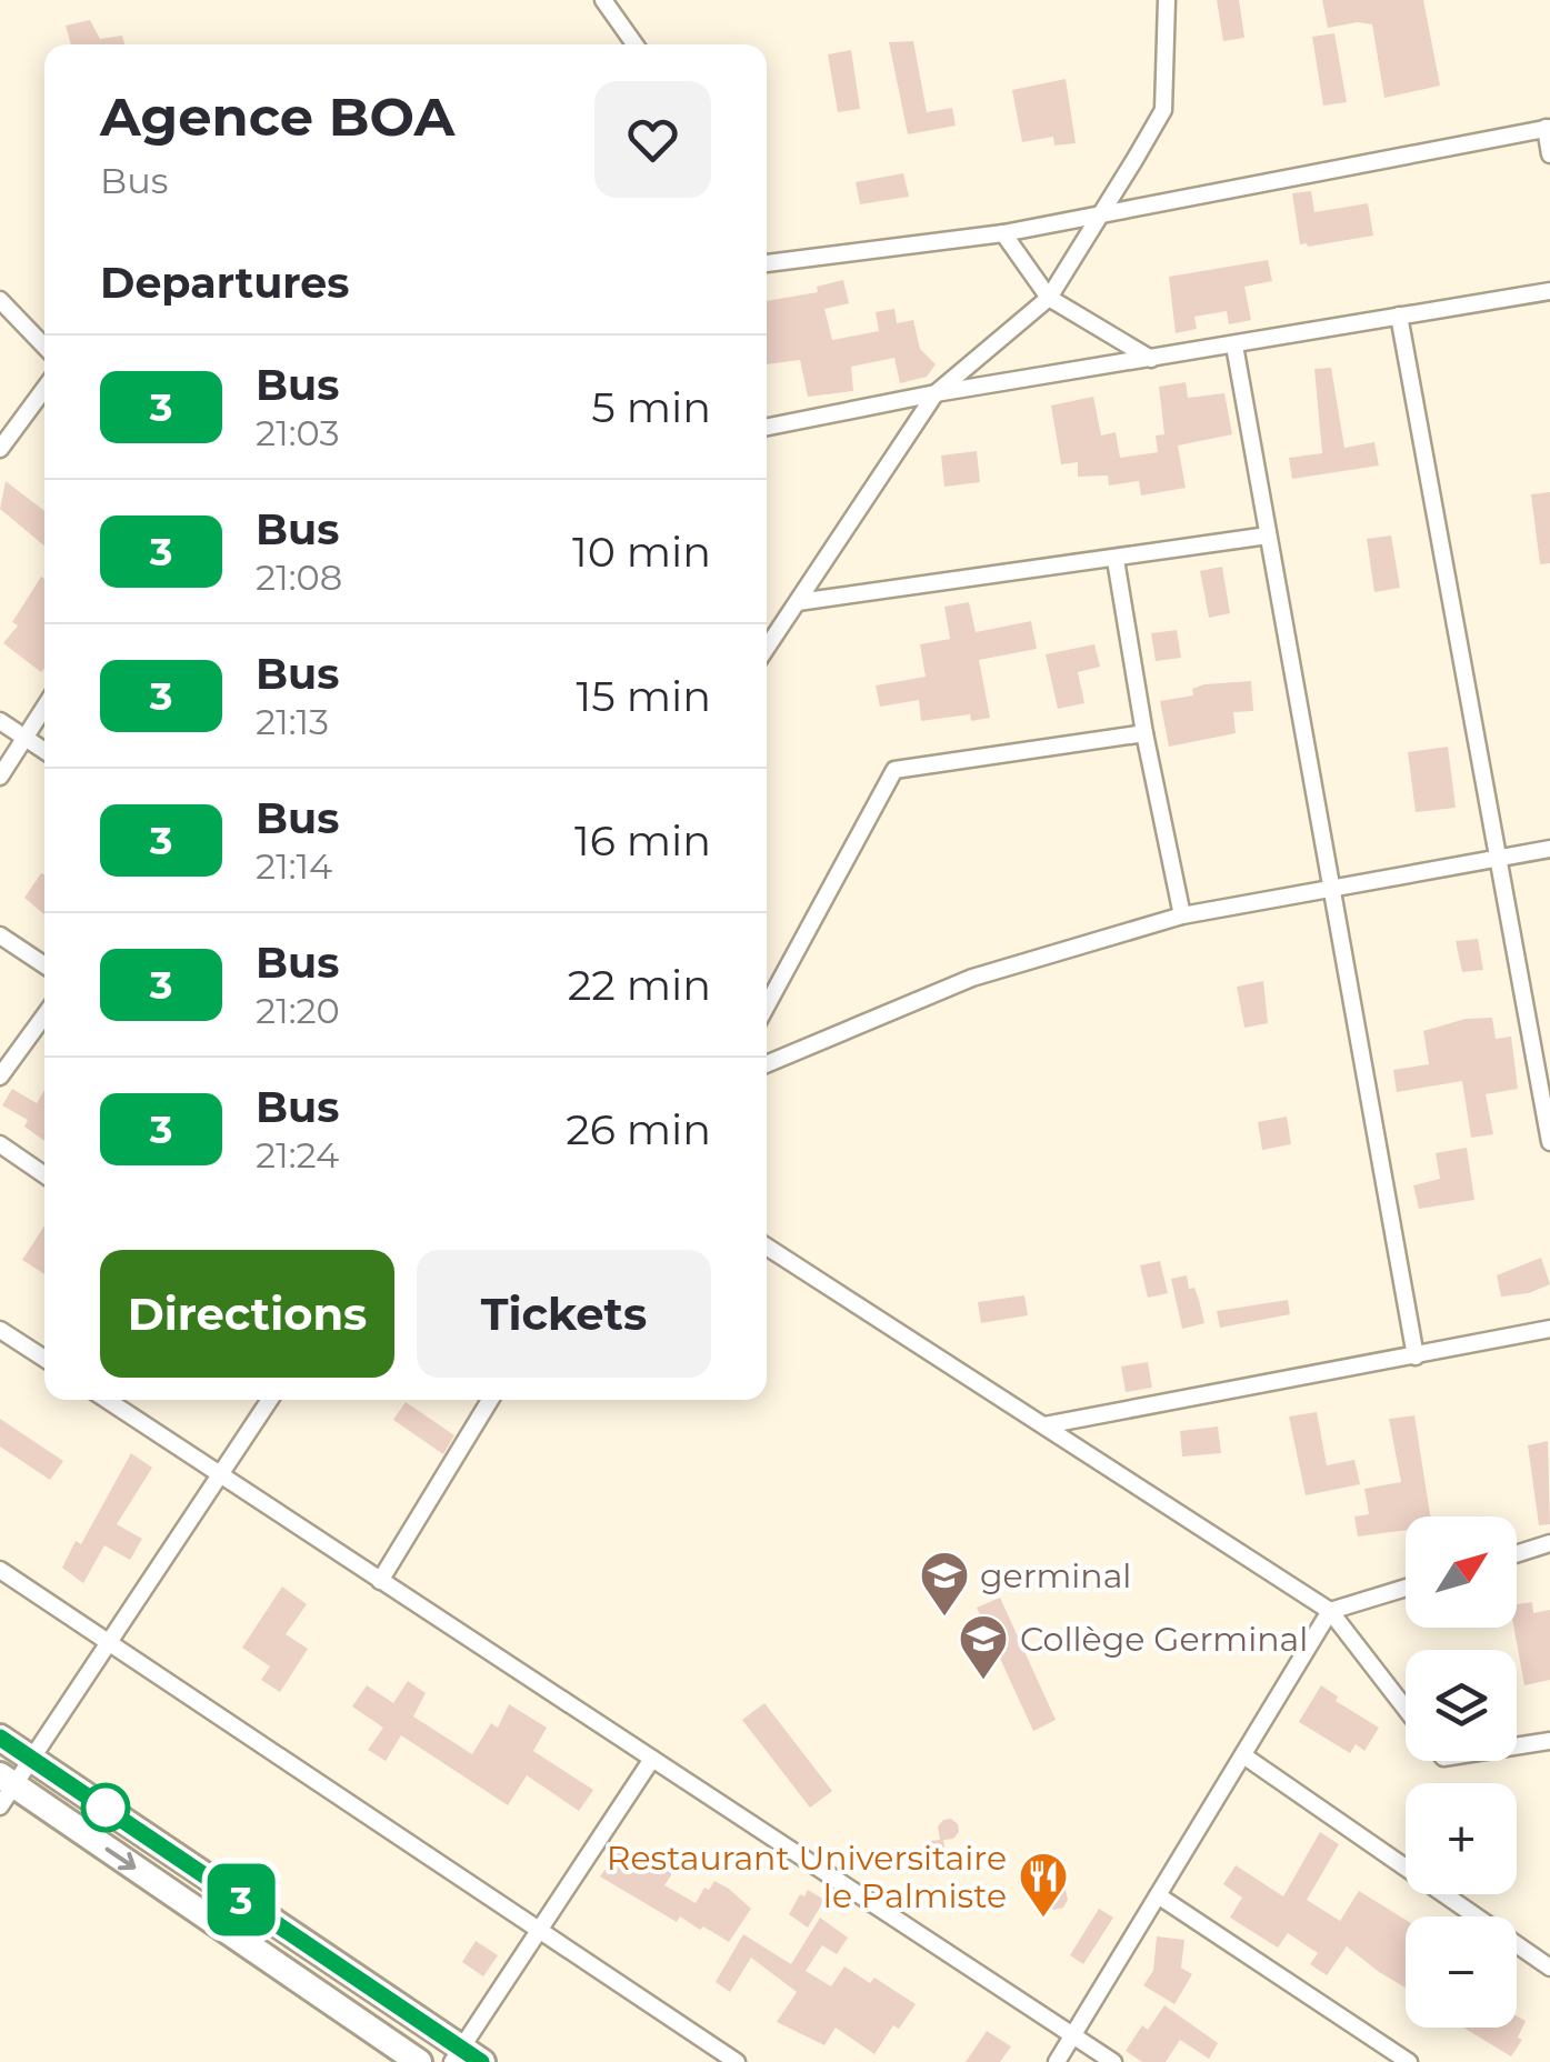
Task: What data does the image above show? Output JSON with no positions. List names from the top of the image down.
{
  "places": {
    "school or university": ["germinal", "Collège Germinal"],
    "restaurant": ["Restaurant Universitaire le Palmiste"]
  },
  "lines": ["bus line 3"],
  "north": "top right",
  "page": {
    "on_map": "3",
    "heading": [
      ["Agence BOA", "Bus"],
      "Departures"
    ],
    "list": [
      {
        "mark": "3",
        "name": "Bus",
        "note": "21:03",
        "value": "5 min"
      },
      {
        "mark": "3",
        "name": "Bus",
        "note": "21:08",
        "value": "10 min"
      },
      {
        "mark": "3",
        "name": "Bus",
        "note": "21:13",
        "value": "15 min"
      },
      {
        "mark": "3",
        "name": "Bus",
        "note": "21:14",
        "value": "16 min"
      },
      {
        "mark": "3",
        "name": "Bus",
        "note": "21:20",
        "value": "22 min"
      },
      {
        "mark": "3",
        "name": "Bus",
        "note": "21:24",
        "value": "26 min"
      }
    ],
    "buttons": ["Directions", "Tickets"],
    "map_buttons": ["+", "−"]
  }
}
